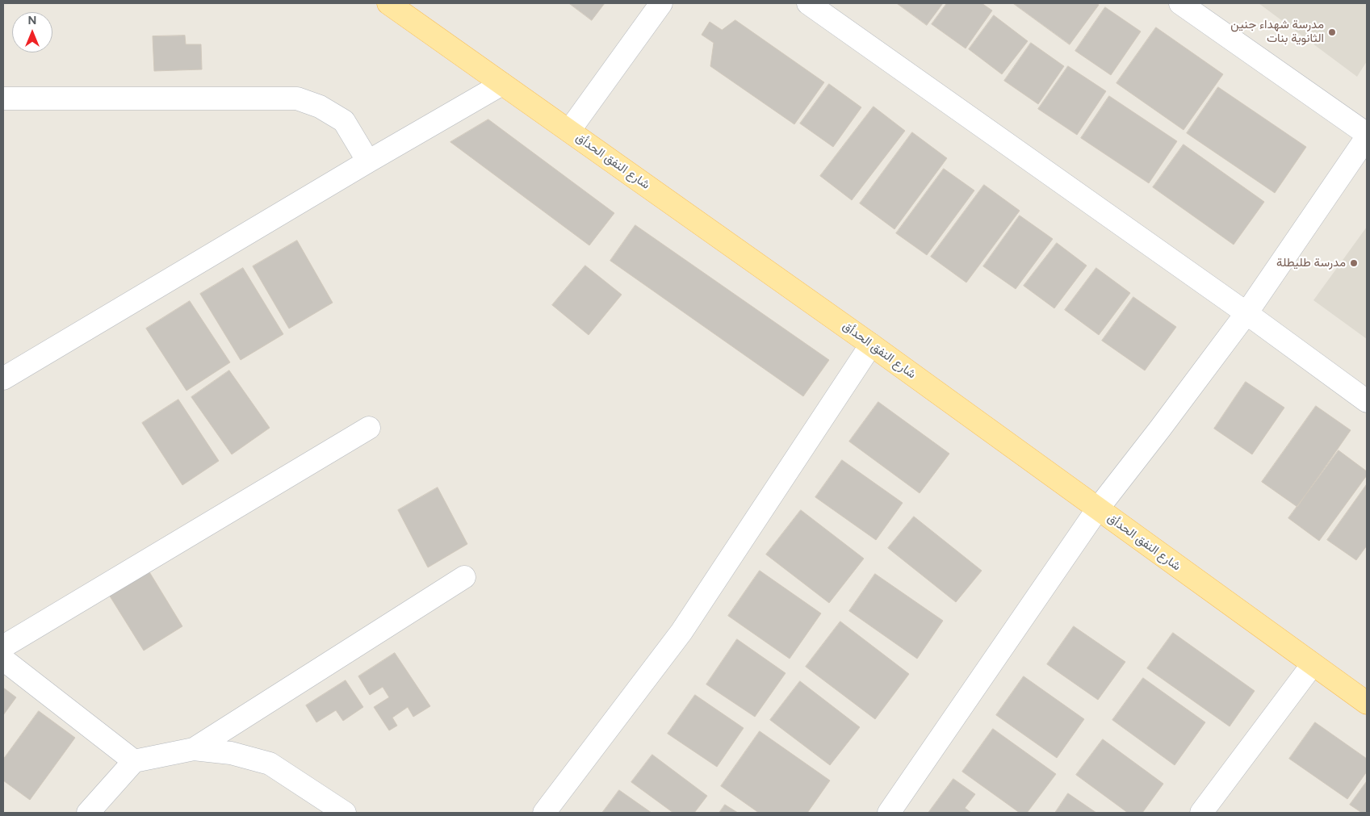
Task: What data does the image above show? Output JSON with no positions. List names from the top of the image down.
{
  "streets": {
    "main road": ["شارع النفق الحدأق"]
  },
  "places": ["مدرسة شهداء جنين الثانوية بنات", "مدرسة طليطلة"],
  "north": "top"
}
